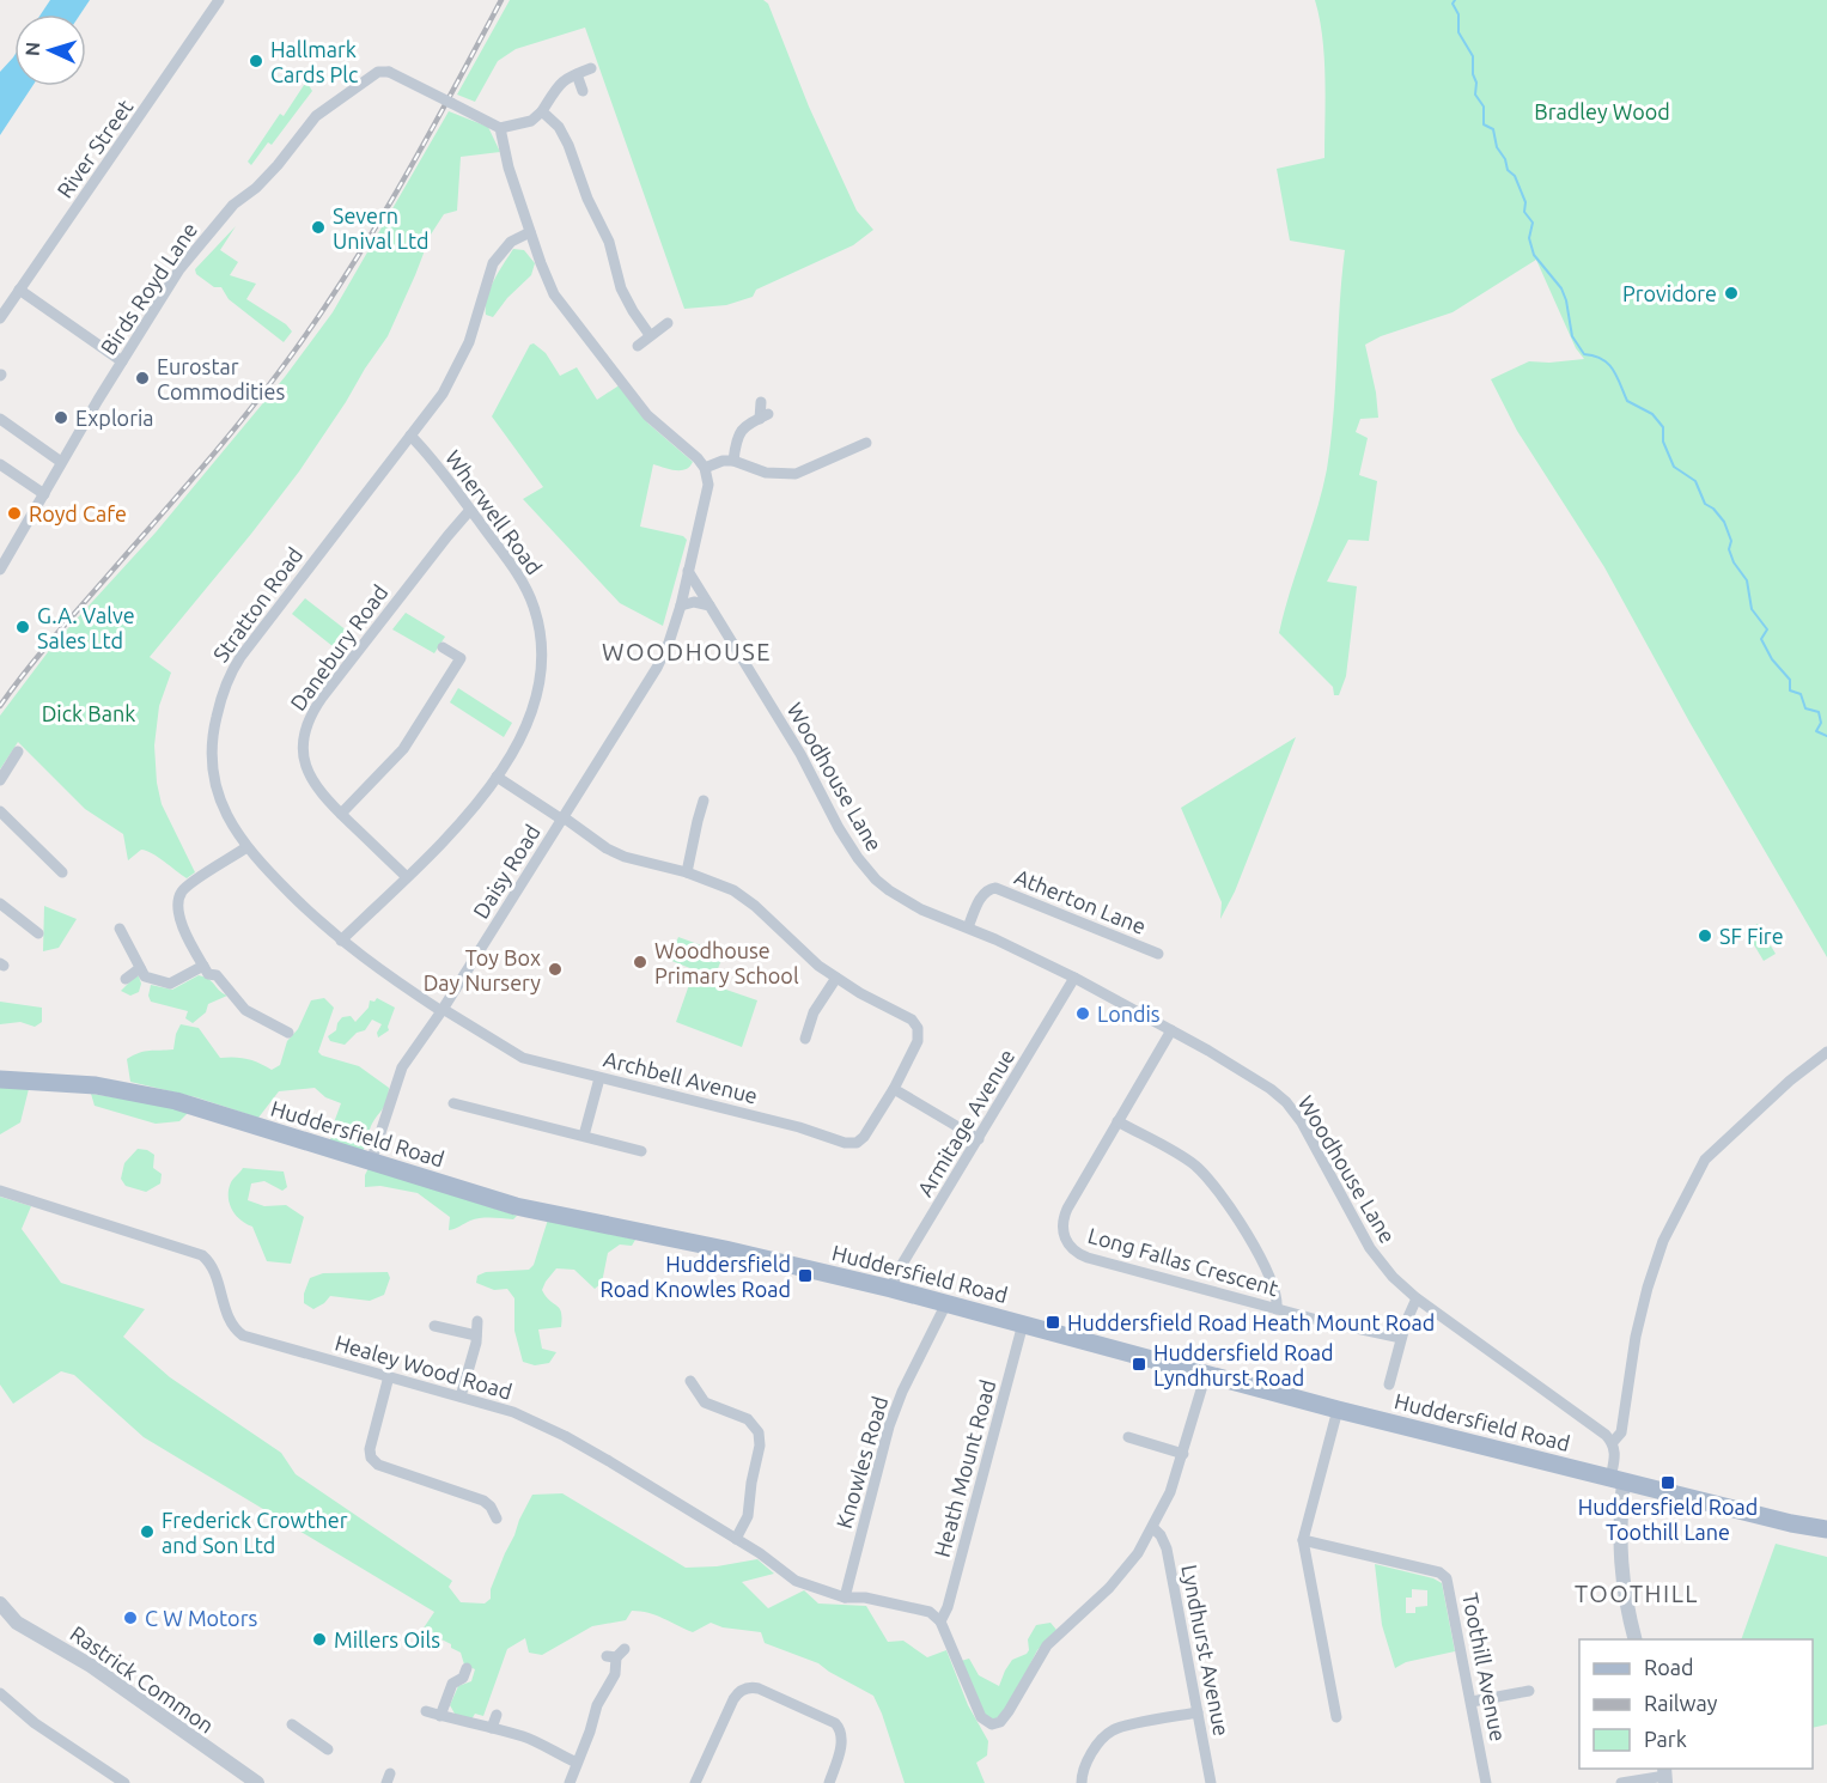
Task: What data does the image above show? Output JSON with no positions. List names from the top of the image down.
{
  "streets": {
    "main road": ["Huddersfield Road"],
    "street": [
      "River Street",
      "Birds Royd Lane",
      "Wherwell Road",
      "Stratton Road",
      "Danebury Road",
      "Woodhouse Lane",
      "Daisy Road",
      "Atherton Lane",
      "Archbell Avenue",
      "Armitage Avenue",
      "Long Fallas Crescent",
      "Healey Wood Road",
      "Knowles Road",
      "Heath Mount Road",
      "Lyndhurst Avenue",
      "Toothill Avenue",
      "Rastrick Common"
    ]
  },
  "crossings": [
    ["Wherwell Road", "Stratton Road"],
    ["Wherwell Road", "Danebury Road"],
    ["Stratton Road", "Daisy Road"],
    ["Stratton Road", "Archbell Avenue"],
    ["Woodhouse Lane", "Atherton Lane"],
    ["Woodhouse Lane", "Armitage Avenue"],
    ["Woodhouse Lane", "Long Fallas Crescent"],
    ["Daisy Road", "Archbell Avenue"],
    ["Daisy Road", "Huddersfield Road"],
    ["Armitage Avenue", "Huddersfield Road"],
    ["Huddersfield Road", "Knowles Road"],
    ["Huddersfield Road", "Heath Mount Road"],
    ["Healey Wood Road", "Knowles Road"],
    ["Healey Wood Road", "Heath Mount Road"]
  ],
  "districts": ["WOODHOUSE", "TOOTHILL"],
  "parks": ["Bradley Wood", "Dick Bank"],
  "places": {
    "other": [
      "Hallmark Cards Plc",
      "Severn Unival Ltd",
      "Providore",
      "Eurostar Commodities",
      "Exploria",
      "Royd Cafe",
      "G.A. Valve Sales Ltd",
      "SF Fire",
      "Woodhouse Primary School",
      "Toy Box Day Nursery",
      "Londis",
      "Frederick Crowther and Son Ltd",
      "C W Motors",
      "Millers Oils"
    ],
    "transit": [
      "Huddersfield Road Knowles Road",
      "Huddersfield Road Heath Mount Road",
      "Huddersfield Road Lyndhurst Road",
      "Huddersfield Road Toothill Lane"
    ]
  },
  "legend": ["Road", "Railway", "Park"],
  "north": "left"
}
